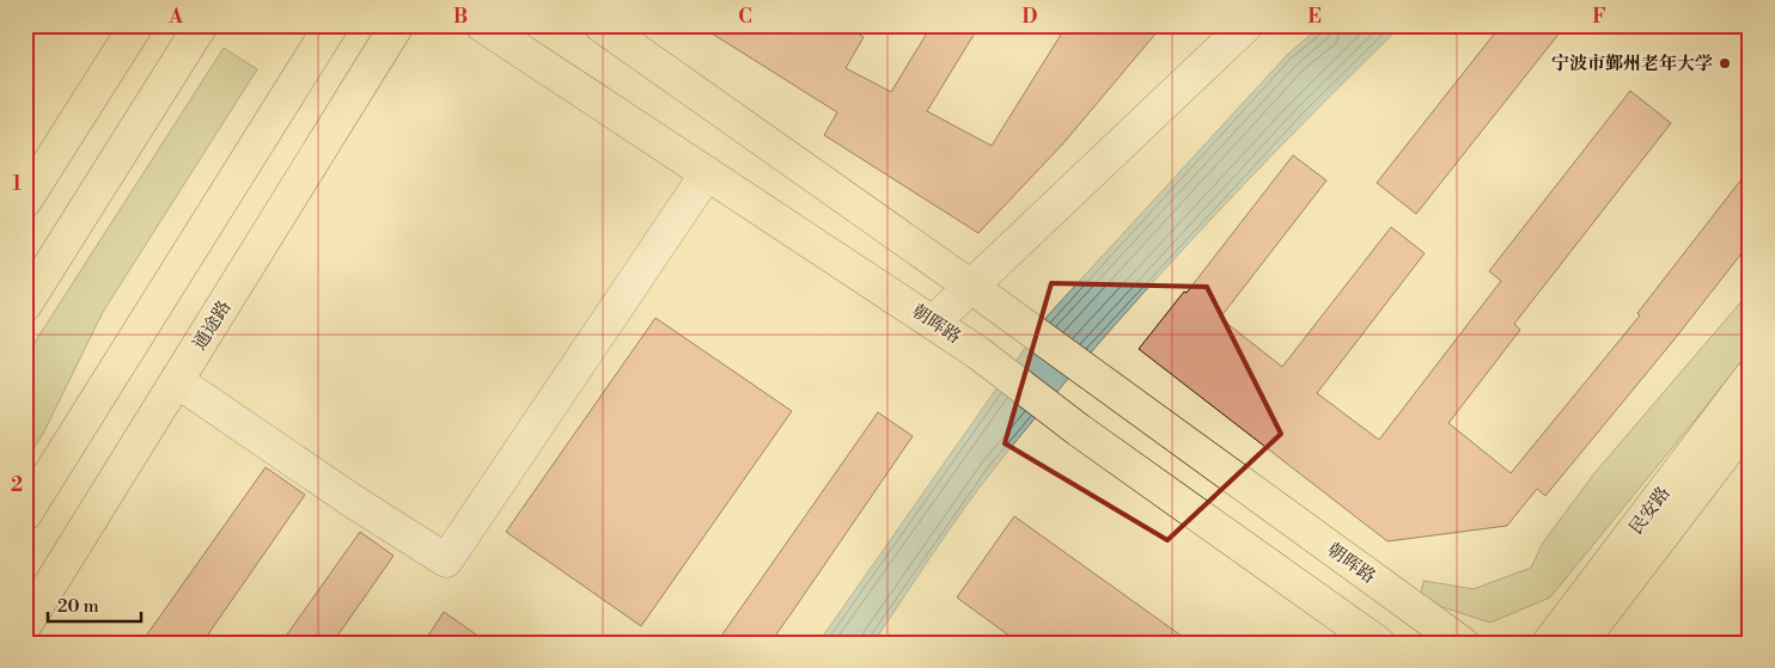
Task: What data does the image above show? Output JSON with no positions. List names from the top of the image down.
{
  "streets": {
    "main road": ["朝晖路", "通途路", "民安路"]
  },
  "places": ["宁波市鄞州老年大学"],
  "scale_bar": "20 m",
  "grid": {
    "columns": [
      "A",
      "B",
      "C",
      "D",
      "E",
      "F"
    ],
    "rows": ["1", "2"]
  }
}
